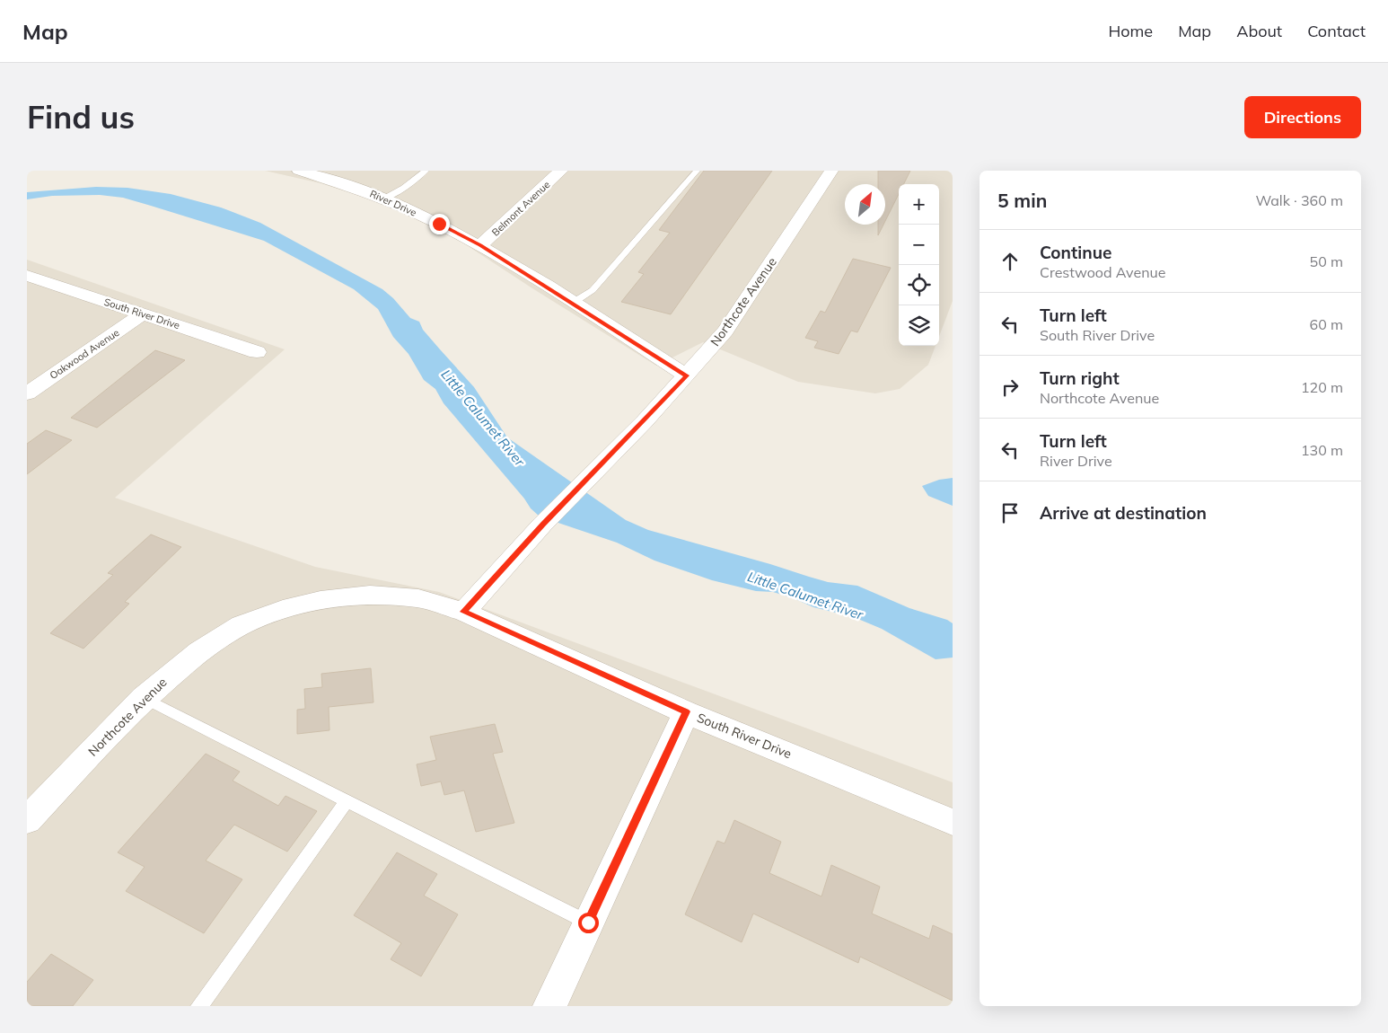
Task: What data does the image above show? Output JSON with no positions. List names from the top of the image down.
{
  "streets": {
    "street": [
      "River Drive",
      "Belmont Avenue",
      "Northcote Avenue",
      "South River Drive",
      "Oakwood Avenue"
    ]
  },
  "crossings": [
    ["River Drive", "Belmont Avenue"],
    ["River Drive", "Northcote Avenue"],
    ["Northcote Avenue", "South River Drive"],
    ["South River Drive", "Oakwood Avenue"]
  ],
  "water": ["Little Calumet River"],
  "north": "top right",
  "page": {
    "header": "Map",
    "nav": [
      "Home",
      "Map",
      "About",
      "Contact"
    ],
    "buttons": "Directions",
    "title": "Find us",
    "heading": ["5 min", "Walk · 360 m"],
    "map_buttons": ["+", "−"],
    "list": [
      ["Continue", "Crestwood Avenue", "50 m"],
      ["Turn left", "South River Drive", "60 m"],
      ["Turn right", "Northcote Avenue", "120 m"],
      ["Turn left", "River Drive", "130 m"],
      "Arrive at destination"
    ]
  }
}
